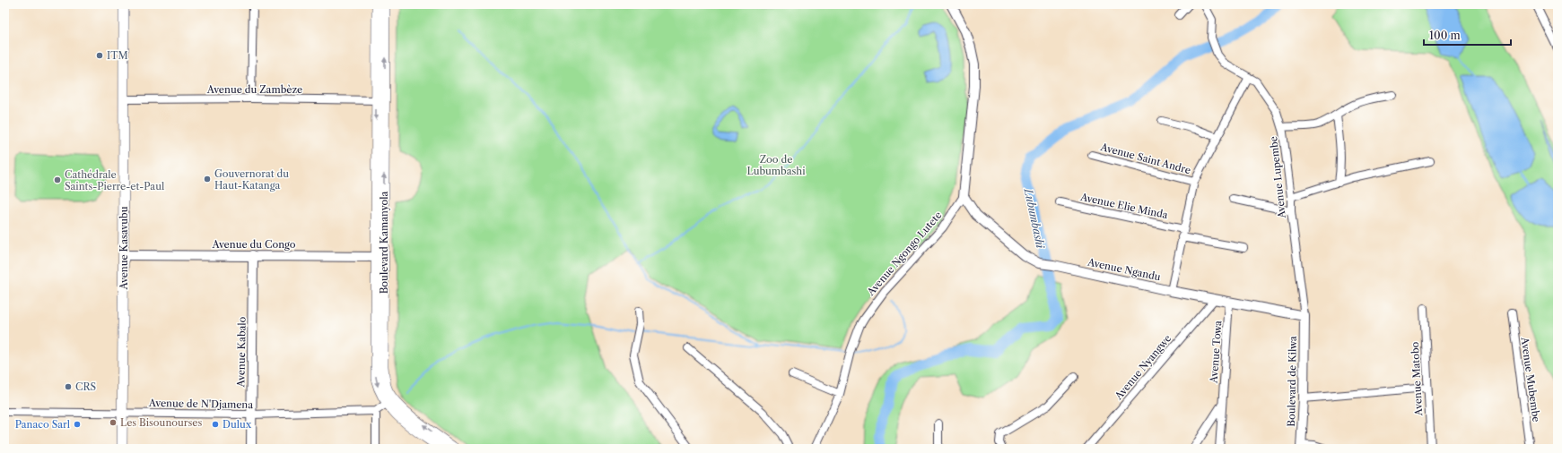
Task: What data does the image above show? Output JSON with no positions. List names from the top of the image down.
{
  "streets": {
    "main road": ["Boulevard Kamanyola", "Avenue Kasavubu"],
    "street": [
      "Avenue du Zambèze",
      "Avenue Saint Andre",
      "Avenue Lupembe",
      "Avenue Elie Minda",
      "Avenue du Congo",
      "Avenue Ngongo Lutete",
      "Avenue Ngandu",
      "Avenue Kabalo",
      "Avenue Towa",
      "Avenue Nyangwe",
      "Avenue Matobo",
      "Avenue Mubembe",
      "Boulevard de Kilwa",
      "Avenue de N'Djamena"
    ]
  },
  "crossings": [
    ["Avenue du Zambèze", "Boulevard Kamanyola"],
    ["Avenue du Zambèze", "Avenue Kasavubu"],
    ["Avenue Lupembe", "Avenue Ngandu"],
    ["Avenue Lupembe", "Boulevard de Kilwa"],
    ["Boulevard Kamanyola", "Avenue du Congo"],
    ["Avenue du Congo", "Avenue Kasavubu"],
    ["Avenue du Congo", "Avenue Kabalo"],
    ["Avenue Kasavubu", "Avenue de N'Djamena"],
    ["Avenue Ngongo Lutete", "Avenue Ngandu"],
    ["Avenue Ngandu", "Avenue Towa"],
    ["Avenue Ngandu", "Avenue Nyangwe"],
    ["Avenue Ngandu", "Boulevard de Kilwa"],
    ["Avenue Kabalo", "Avenue de N'Djamena"]
  ],
  "water": ["Lubumbashi"],
  "parks": ["Zoo de Lubumbashi"],
  "places": [
    "ITM",
    "Gouvernorat du Haut-Katanga",
    "Cathédrale Saints-Pierre-et-Paul",
    "CRS",
    "Les Bisounourses",
    "Panaco Sarl",
    "Dulux"
  ],
  "scale_bar": "100 m"
}
